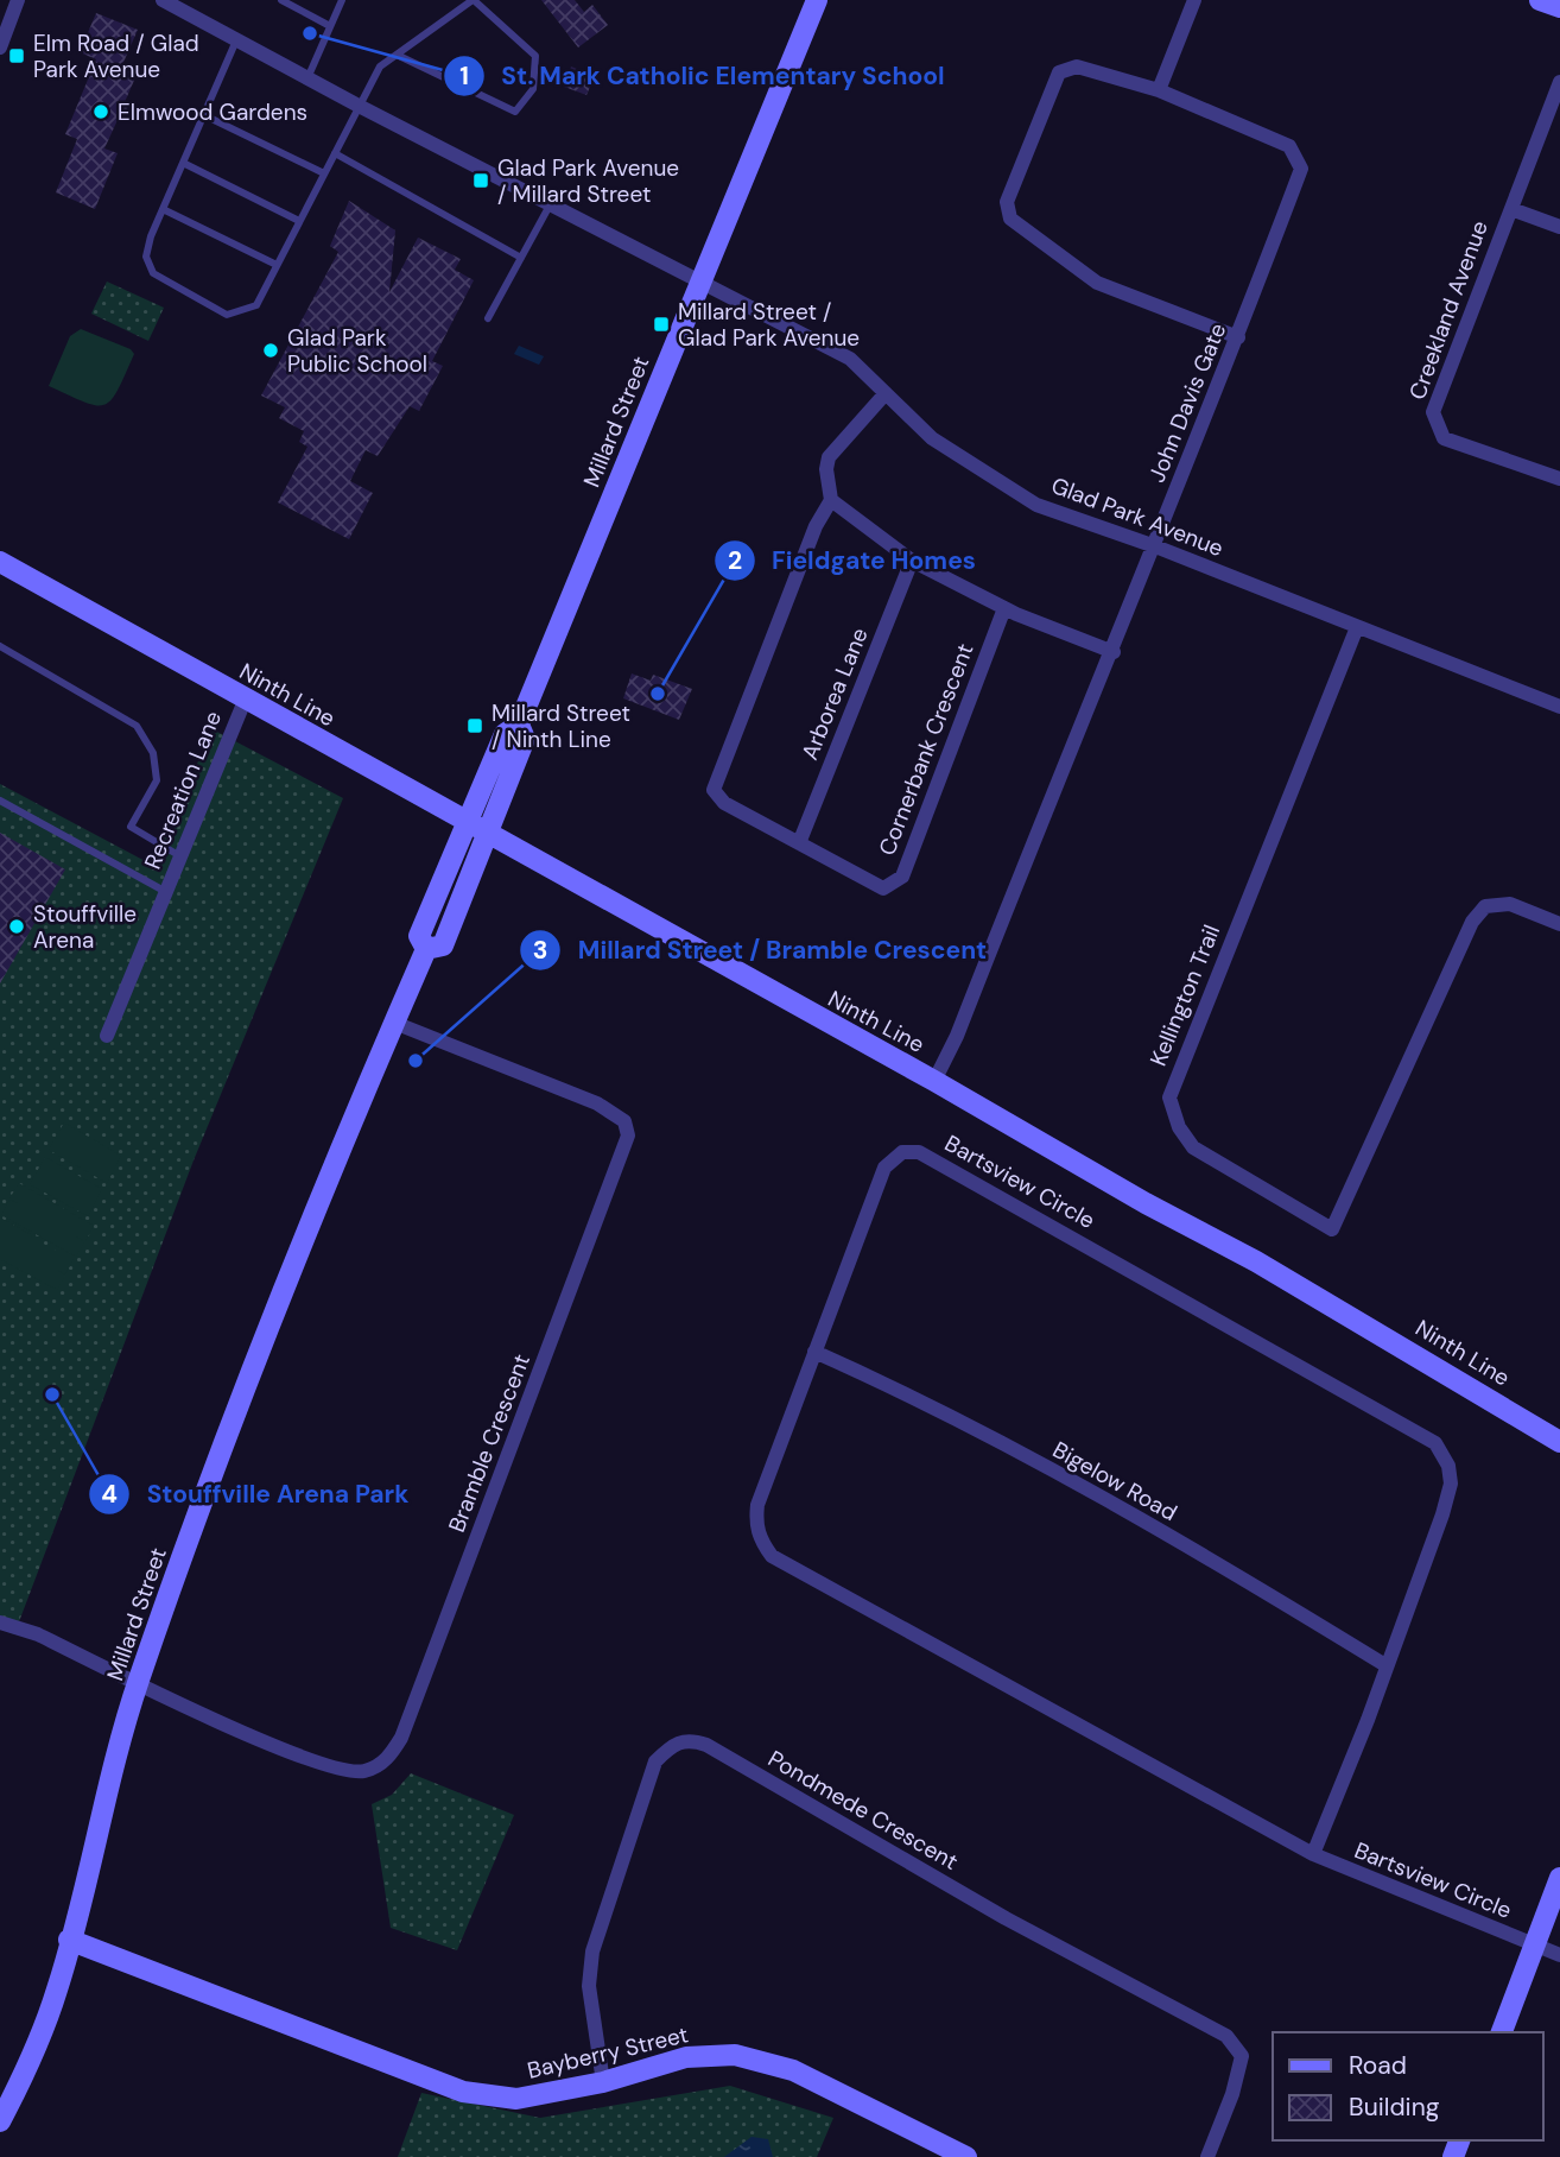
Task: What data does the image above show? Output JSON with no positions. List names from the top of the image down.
{
  "streets": {
    "street": [
      "Creekland Avenue",
      "John Davis Gate",
      "Millard Street",
      "Glad Park Avenue",
      "Arborea Lane",
      "Ninth Line",
      "Cornerbank Crescent",
      "Recreation Lane",
      "Kellington Trail",
      "Bartsview Circle",
      "Bramble Crescent",
      "Bigelow Road",
      "Pondmede Crescent",
      "Bayberry Street"
    ]
  },
  "crossings": [
    ["John Davis Gate", "Glad Park Avenue"],
    ["John Davis Gate", "Ninth Line"],
    ["Millard Street", "Glad Park Avenue"],
    ["Millard Street", "Ninth Line"],
    ["Millard Street", "Bramble Crescent"],
    ["Millard Street", "Bayberry Street"],
    ["Glad Park Avenue", "Kellington Trail"],
    ["Arborea Lane", "Cornerbank Crescent"],
    ["Ninth Line", "Recreation Lane"],
    ["Bartsview Circle", "Bigelow Road"],
    ["Pondmede Crescent", "Bayberry Street"]
  ],
  "places": {
    "other": [
      "St. Mark Catholic Elementary School",
      "Elmwood Gardens",
      "Glad Park Public School",
      "Fieldgate Homes",
      "Stouffville Arena",
      "Millard Street / Bramble Crescent",
      "Stouffville Arena Park"
    ],
    "transit": [
      "Elm Road / Glad Park Avenue",
      "Glad Park Avenue / Millard Street",
      "Millard Street / Glad Park Avenue",
      "Millard Street / Ninth Line"
    ]
  },
  "legend": ["Road", "Building"]
}
